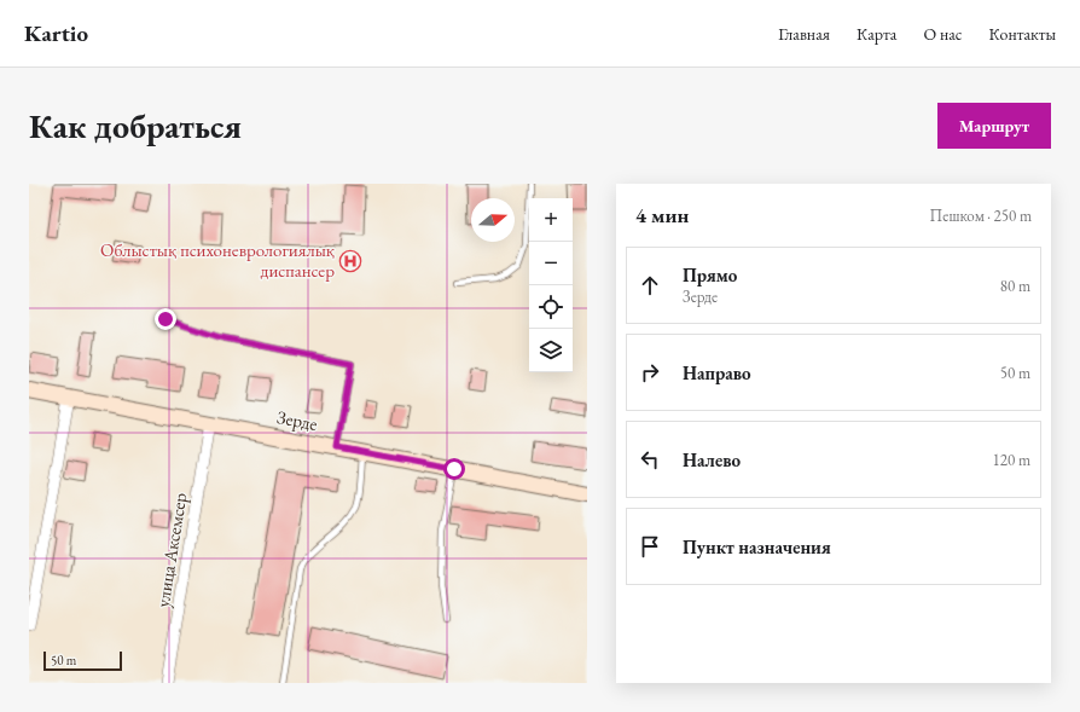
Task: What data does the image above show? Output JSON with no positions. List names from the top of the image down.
{
  "streets": {
    "street": ["Зерде", "улица Аксемсер"]
  },
  "crossings": [
    ["Зерде", "улица Аксемсер"]
  ],
  "places": {
    "hospital": ["Облыстық психоневрологиялық диспансер"]
  },
  "scale_bar": "50 m",
  "north": "right",
  "page": {
    "header": "Kartio",
    "nav": [
      "Главная",
      "Карта",
      "О нас",
      "Контакты"
    ],
    "buttons": "Маршрут",
    "title": "Как добраться",
    "heading": ["4 мин", "Пешком · 250 m"],
    "map_buttons": ["+", "−"],
    "list": [
      ["Прямо", "Зерде", "80 m"],
      ["Направо", "50 m"],
      ["Налево", "120 m"],
      "Пункт назначения"
    ],
    "scale": "50 m"
  }
}
